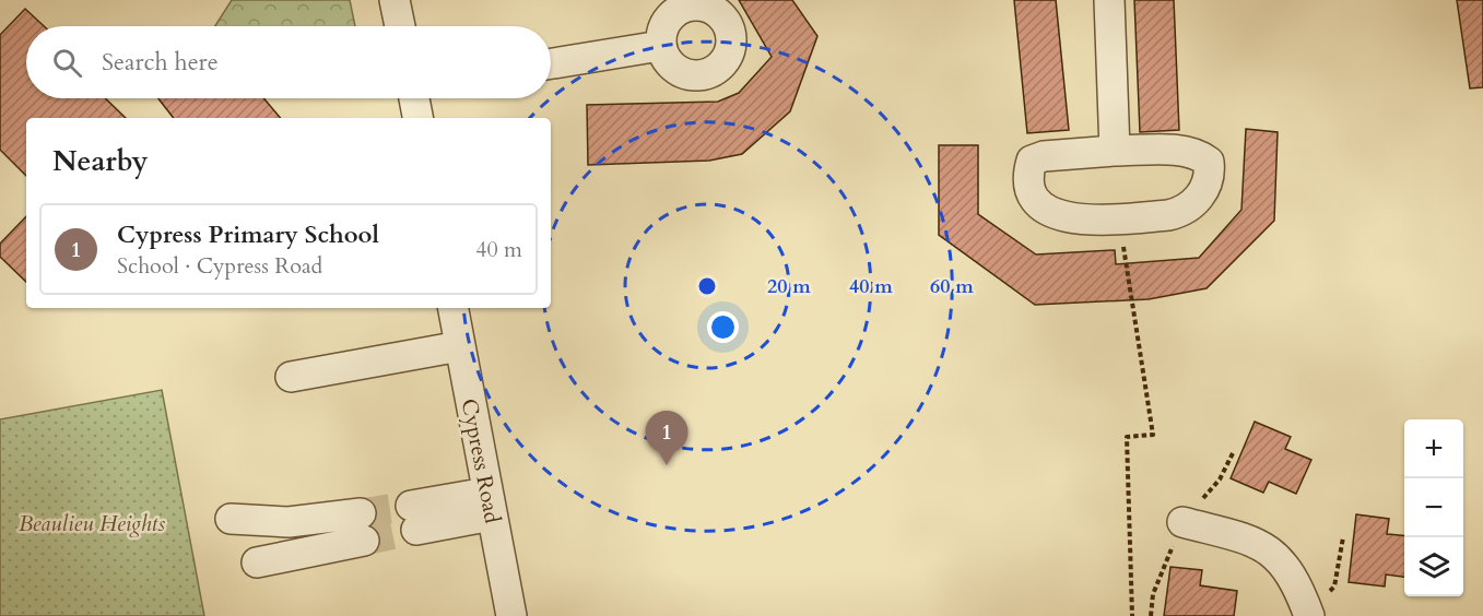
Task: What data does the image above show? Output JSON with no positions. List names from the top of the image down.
{
  "streets": {
    "street": ["Cypress Road"]
  },
  "parks": ["Beaulieu Heights"],
  "page": {
    "search": "Search here",
    "heading": "Nearby",
    "list": [
      {
        "mark": "1",
        "name": "Cypress Primary School",
        "note": "School · Cypress Road",
        "value": "40 m"
      }
    ],
    "pins": "1",
    "map_buttons": ["+", "−"]
  },
  "rings": ["20 m", "40 m", "60 m"]
}
